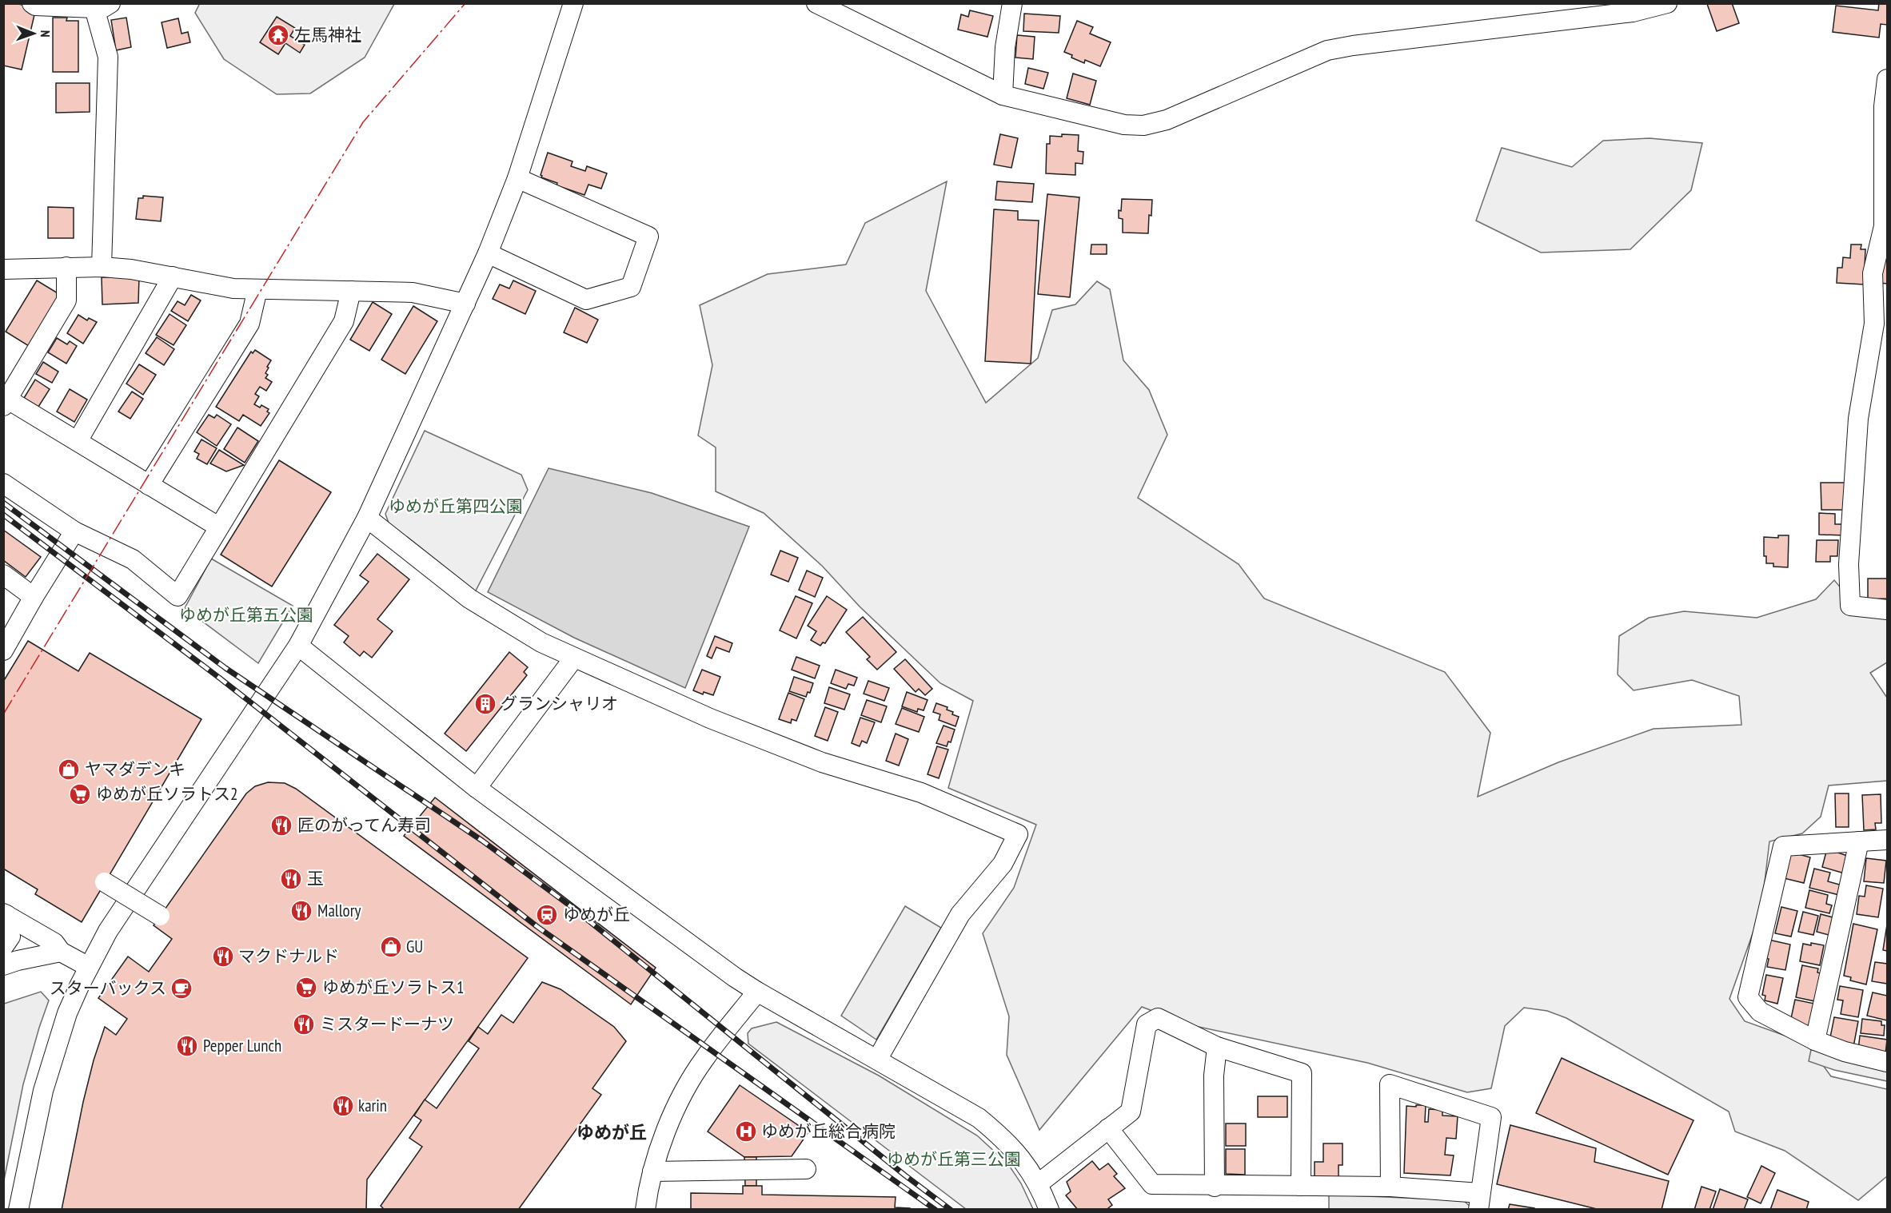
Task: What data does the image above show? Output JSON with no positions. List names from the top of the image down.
{
  "districts": ["ゆめが丘"],
  "parks": ["ゆめが丘第四公園", "ゆめが丘第五公園", "ゆめが丘第三公園"],
  "places": {
    "temple": ["左馬神社"],
    "building": ["グランシャリオ"],
    "shop": ["ヤマダデンキ", "GU"],
    "supermarket": ["ゆめが丘ソラトス2", "ゆめが丘ソラトス1"],
    "restaurant": [
      "匠のがってん寿司",
      "玉",
      "Mallory",
      "マクドナルド",
      "ミスタードーナツ",
      "Pepper Lunch",
      "karin"
    ],
    "station": ["ゆめが丘"],
    "cafe": ["スターバックス"],
    "hospital": ["ゆめが丘総合病院"]
  },
  "north": "right"
}
